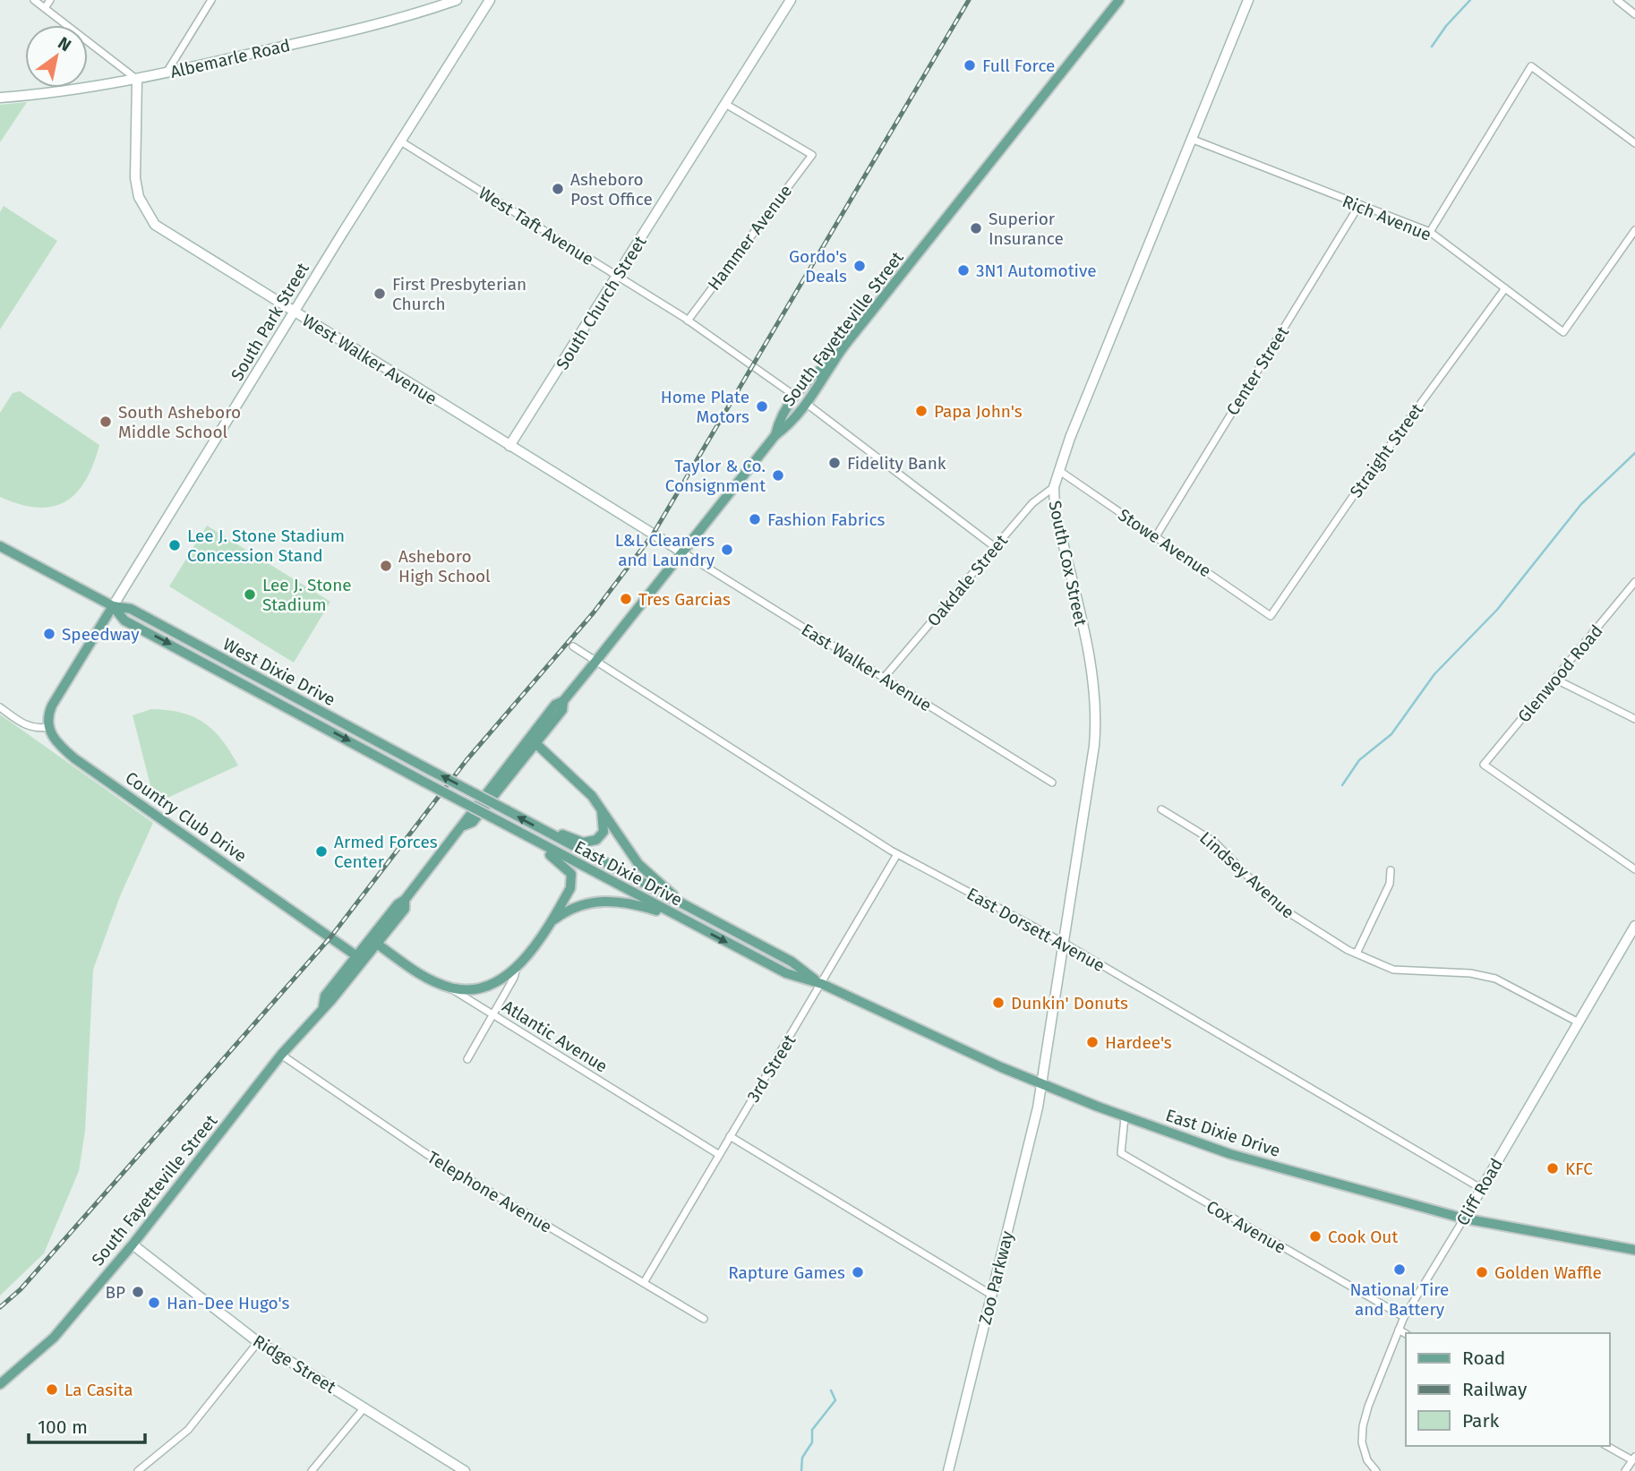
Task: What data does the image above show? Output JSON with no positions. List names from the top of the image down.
{
  "streets": {
    "main road": [
      "Albemarle Road",
      "South Church Street",
      "South Park Street",
      "South Fayetteville Street",
      "West Walker Avenue",
      "South Cox Street",
      "West Dixie Drive",
      "Country Club Drive",
      "East Dixie Drive",
      "Atlantic Avenue",
      "Cliff Road",
      "Zoo Parkway",
      "Ridge Street"
    ],
    "street": [
      "Rich Avenue",
      "West Taft Avenue",
      "Hammer Avenue",
      "Center Street",
      "Straight Street",
      "Stowe Avenue",
      "Oakdale Street",
      "East Walker Avenue",
      "Glenwood Road",
      "Lindsey Avenue",
      "East Dorsett Avenue",
      "3rd Street",
      "Telephone Avenue",
      "Cox Avenue"
    ]
  },
  "crossings": [
    ["Albemarle Road", "West Walker Avenue"],
    ["Rich Avenue", "Center Street"],
    ["Rich Avenue", "Straight Street"],
    ["Rich Avenue", "South Cox Street"],
    ["West Taft Avenue", "Hammer Avenue"],
    ["West Taft Avenue", "South Church Street"],
    ["West Taft Avenue", "South Park Street"],
    ["Hammer Avenue", "South Church Street"],
    ["South Church Street", "West Walker Avenue"],
    ["South Park Street", "West Walker Avenue"],
    ["South Park Street", "West Dixie Drive"],
    ["South Park Street", "Country Club Drive"],
    ["South Fayetteville Street", "West Walker Avenue"],
    ["South Fayetteville Street", "East Walker Avenue"],
    ["South Fayetteville Street", "Country Club Drive"],
    ["South Fayetteville Street", "East Dorsett Avenue"],
    ["South Fayetteville Street", "Atlantic Avenue"],
    ["South Fayetteville Street", "Telephone Avenue"],
    ["South Fayetteville Street", "Ridge Street"],
    ["West Walker Avenue", "East Walker Avenue"],
    ["Center Street", "Stowe Avenue"],
    ["Straight Street", "Stowe Avenue"],
    ["Stowe Avenue", "South Cox Street"],
    ["South Cox Street", "Oakdale Street"],
    ["South Cox Street", "East Dixie Drive"],
    ["South Cox Street", "East Dorsett Avenue"],
    ["South Cox Street", "Zoo Parkway"],
    ["Oakdale Street", "East Walker Avenue"],
    ["West Dixie Drive", "East Dixie Drive"],
    ["East Dixie Drive", "3rd Street"],
    ["East Dixie Drive", "Cliff Road"],
    ["East Dixie Drive", "Cox Avenue"],
    ["East Dixie Drive", "Zoo Parkway"],
    ["Lindsey Avenue", "Cliff Road"],
    ["East Dorsett Avenue", "3rd Street"],
    ["East Dorsett Avenue", "Cliff Road"],
    ["Atlantic Avenue", "3rd Street"],
    ["3rd Street", "Telephone Avenue"],
    ["Cliff Road", "Cox Avenue"]
  ],
  "places": [
    "Full Force",
    "Asheboro Post Office",
    "Superior Insurance",
    "Gordo's Deals",
    "3N1 Automotive",
    "First Presbyterian Church",
    "Home Plate Motors",
    "Papa John's",
    "South Asheboro Middle School",
    "Fidelity Bank",
    "Taylor & Co. Consignment",
    "Fashion Fabrics",
    "Lee J. Stone Stadium Concession Stand",
    "L&L Cleaners and Laundry",
    "Asheboro High School",
    "Lee J. Stone Stadium",
    "Tres Garcias",
    "Speedway",
    "Armed Forces Center",
    "Dunkin' Donuts",
    "Hardee's",
    "KFC",
    "Cook Out",
    "National Tire and Battery",
    "Rapture Games",
    "Golden Waffle",
    "BP",
    "Han-Dee Hugo's",
    "La Casita"
  ],
  "legend": ["Road", "Railway", "Park"],
  "scale_bar": "100 m",
  "north": "top right"
}
